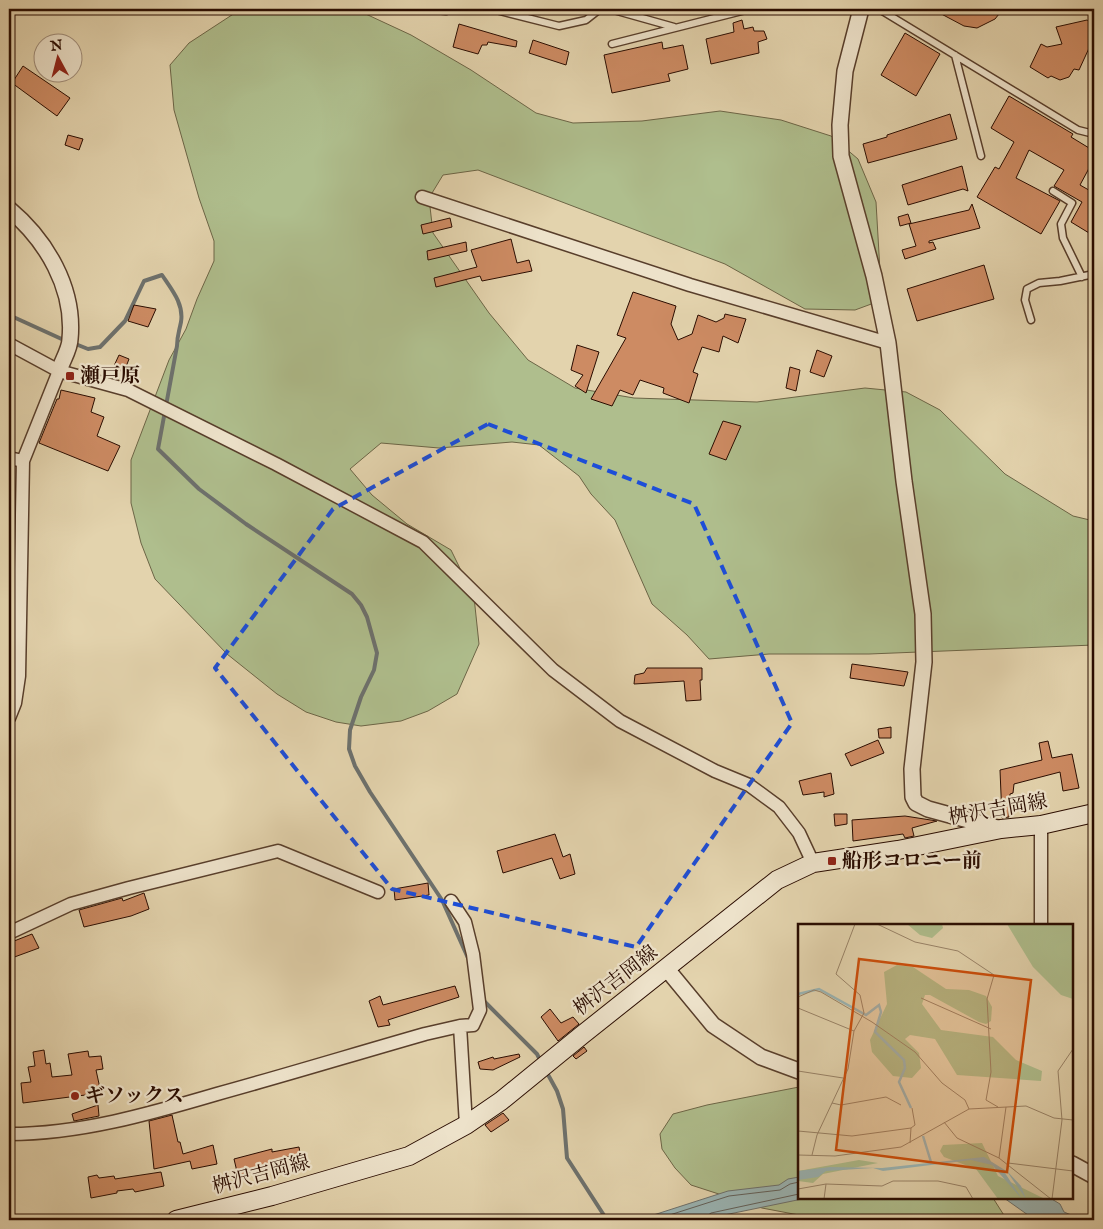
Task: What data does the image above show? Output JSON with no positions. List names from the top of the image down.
{
  "streets": {
    "main road": ["桝沢吉岡線"]
  },
  "places": {
    "transit": ["瀬戸原", "船形コロニー前"],
    "other": ["ギソックス"]
  },
  "north": "top"
}
